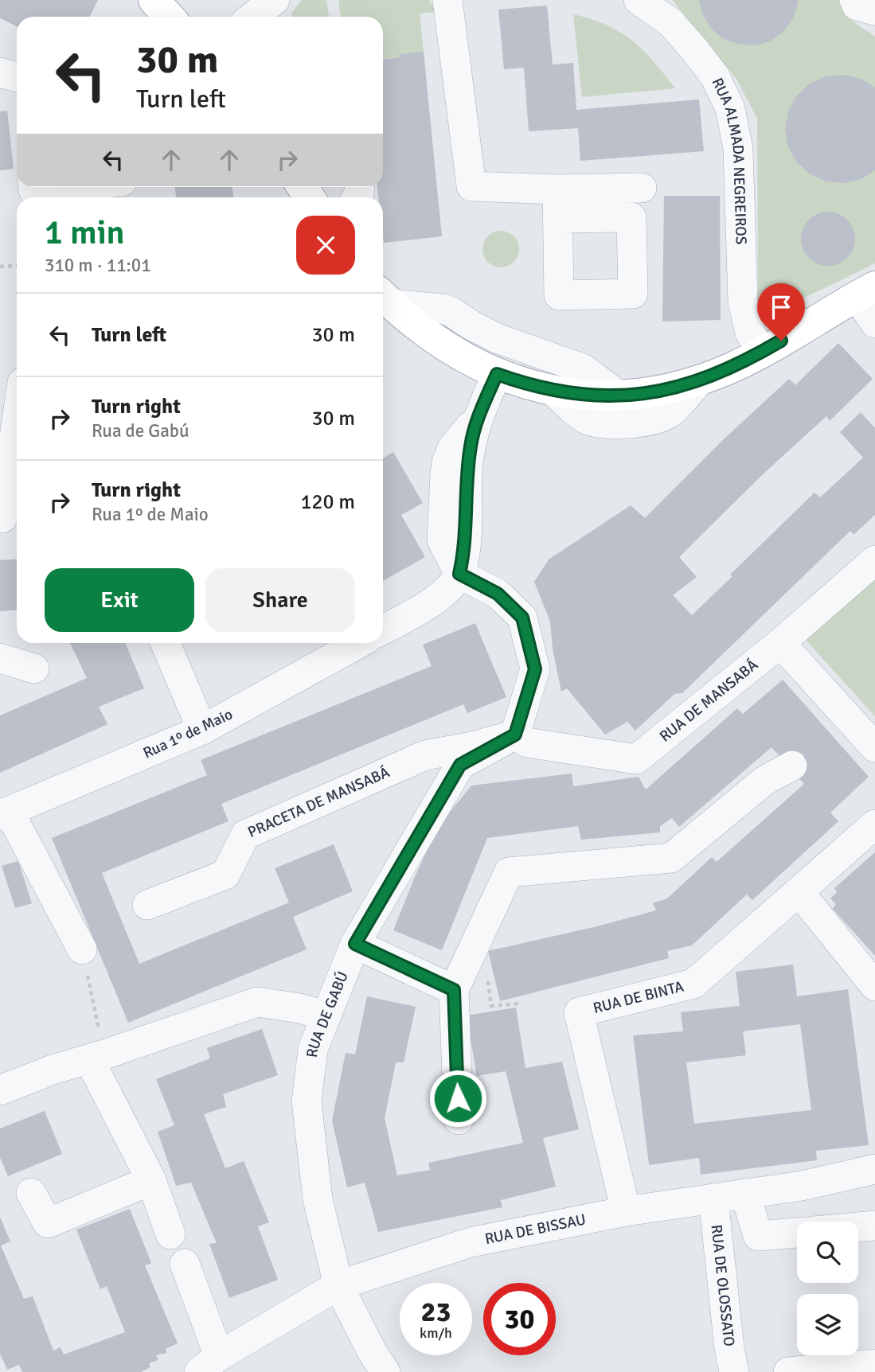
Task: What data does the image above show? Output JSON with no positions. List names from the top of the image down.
{
  "streets": {
    "street": [
      "RUA ALMADA NEGREIROS",
      "RUA DE MANSABÁ",
      "Rua 1º de Maio",
      "PRACETA DE MANSABÁ",
      "RUA DE BINTA",
      "RUA DE GABÚ",
      "RUA DE BISSAU",
      "RUA DE OLOSSATO"
    ]
  },
  "crossings": [
    ["RUA DE MANSABÁ", "PRACETA DE MANSABÁ"],
    ["RUA DE MANSABÁ", "RUA DE GABÚ"],
    ["PRACETA DE MANSABÁ", "RUA DE GABÚ"],
    ["RUA DE BINTA", "RUA DE BISSAU"],
    ["RUA DE GABÚ", "RUA DE BISSAU"],
    ["RUA DE BISSAU", "RUA DE OLOSSATO"]
  ],
  "page": {
    "turn": ["30 m", "Turn left"],
    "heading": ["1 min", "310 m · 11:01"],
    "list": [
      {
        "name": "Turn left",
        "value": "30 m"
      },
      {
        "name": "Turn right",
        "note": "Rua de Gabú",
        "value": "30 m"
      },
      {
        "name": "Turn right",
        "note": "Rua 1º de Maio",
        "value": "120 m"
      }
    ],
    "buttons": ["Exit", "Share"],
    "speed": "23 km/h",
    "limit": "30"
  }
}
